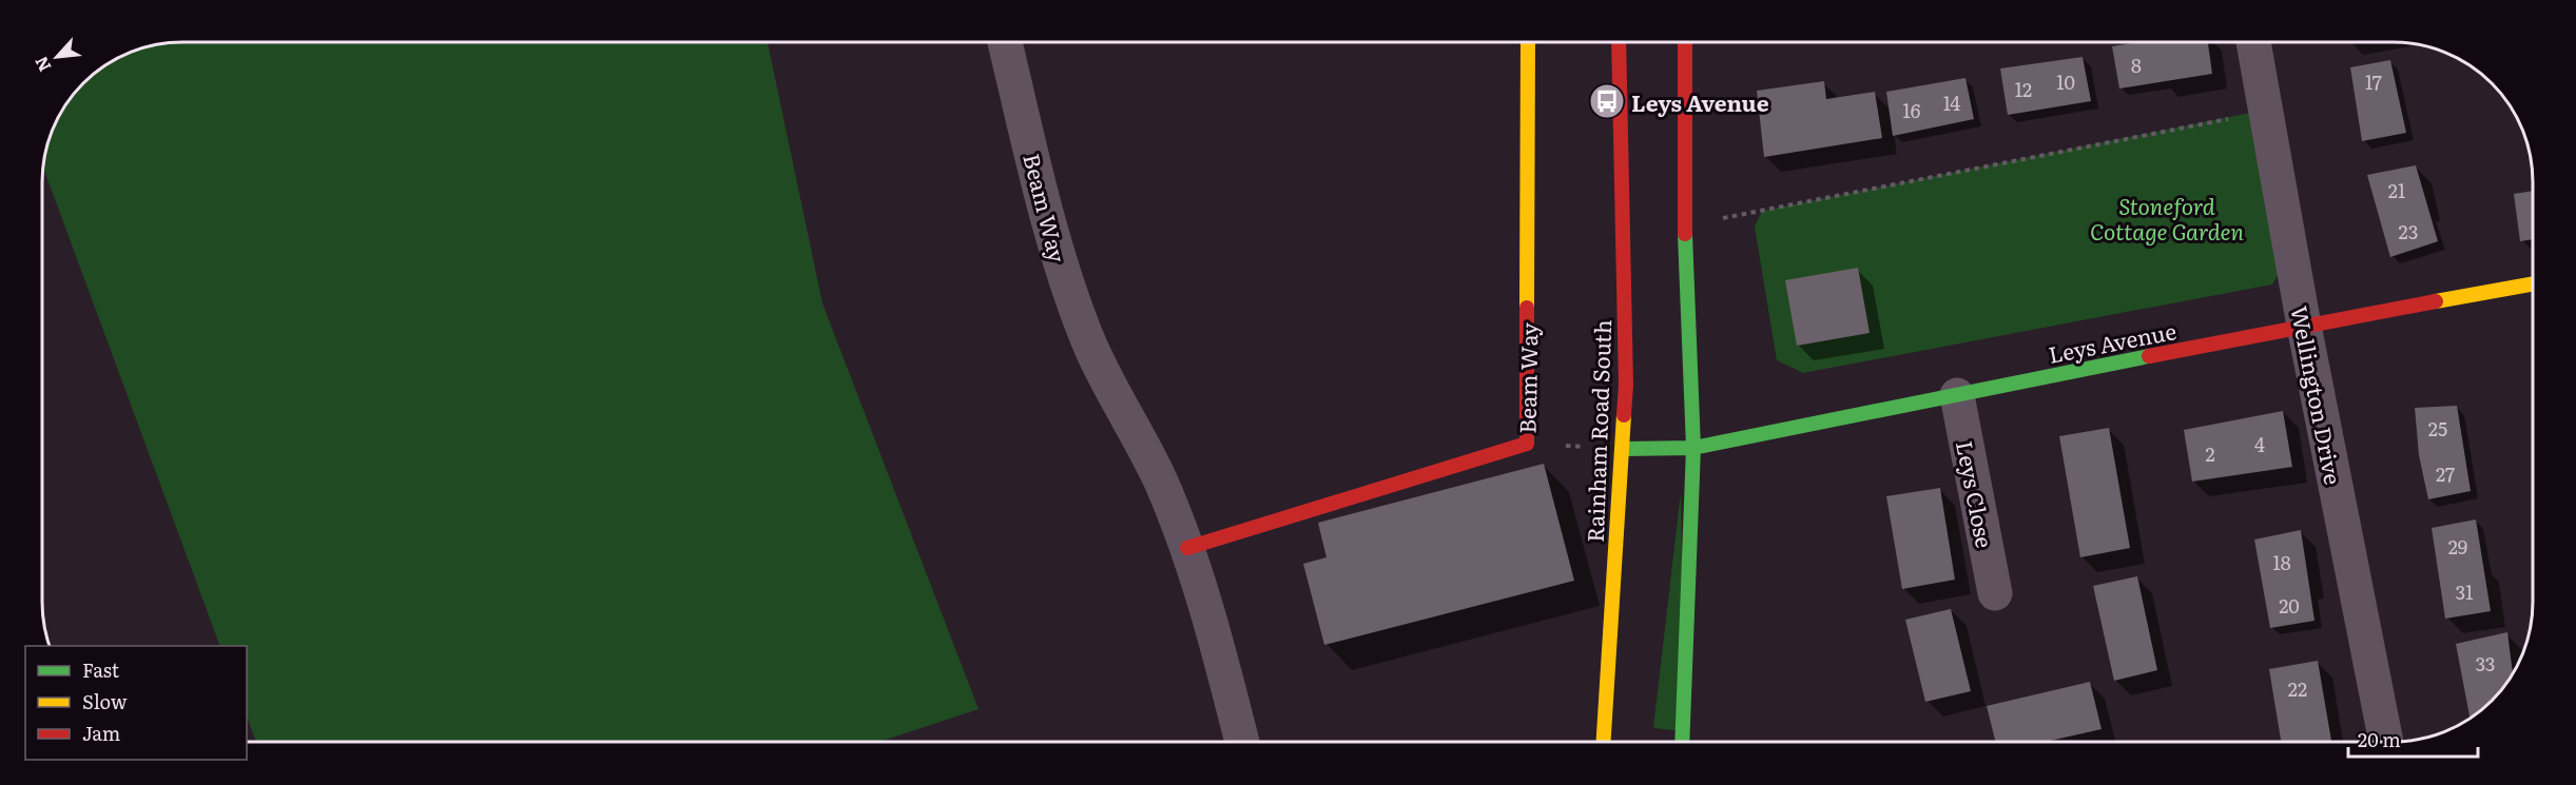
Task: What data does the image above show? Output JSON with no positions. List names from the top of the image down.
{
  "streets": {
    "street": [
      "Beam Way",
      "Leys Avenue",
      "Wellington Drive",
      "Rainham Road South",
      "Leys Close"
    ]
  },
  "crossings": [
    ["Leys Avenue", "Wellington Drive"],
    ["Leys Avenue", "Rainham Road South"],
    ["Leys Avenue", "Leys Close"]
  ],
  "parks": ["Stoneford Cottage Garden"],
  "places": {
    "bus stop": ["Leys Avenue"]
  },
  "house_numbers": [
    "8",
    "10",
    "17",
    "12",
    "14",
    "16",
    "21",
    "23",
    "25",
    "4",
    "2",
    "27",
    "29",
    "18",
    "31",
    "20",
    "33",
    "22"
  ],
  "legend": ["Fast", "Slow", "Jam"],
  "scale_bar": "20 m",
  "north": "bottom left"
}
